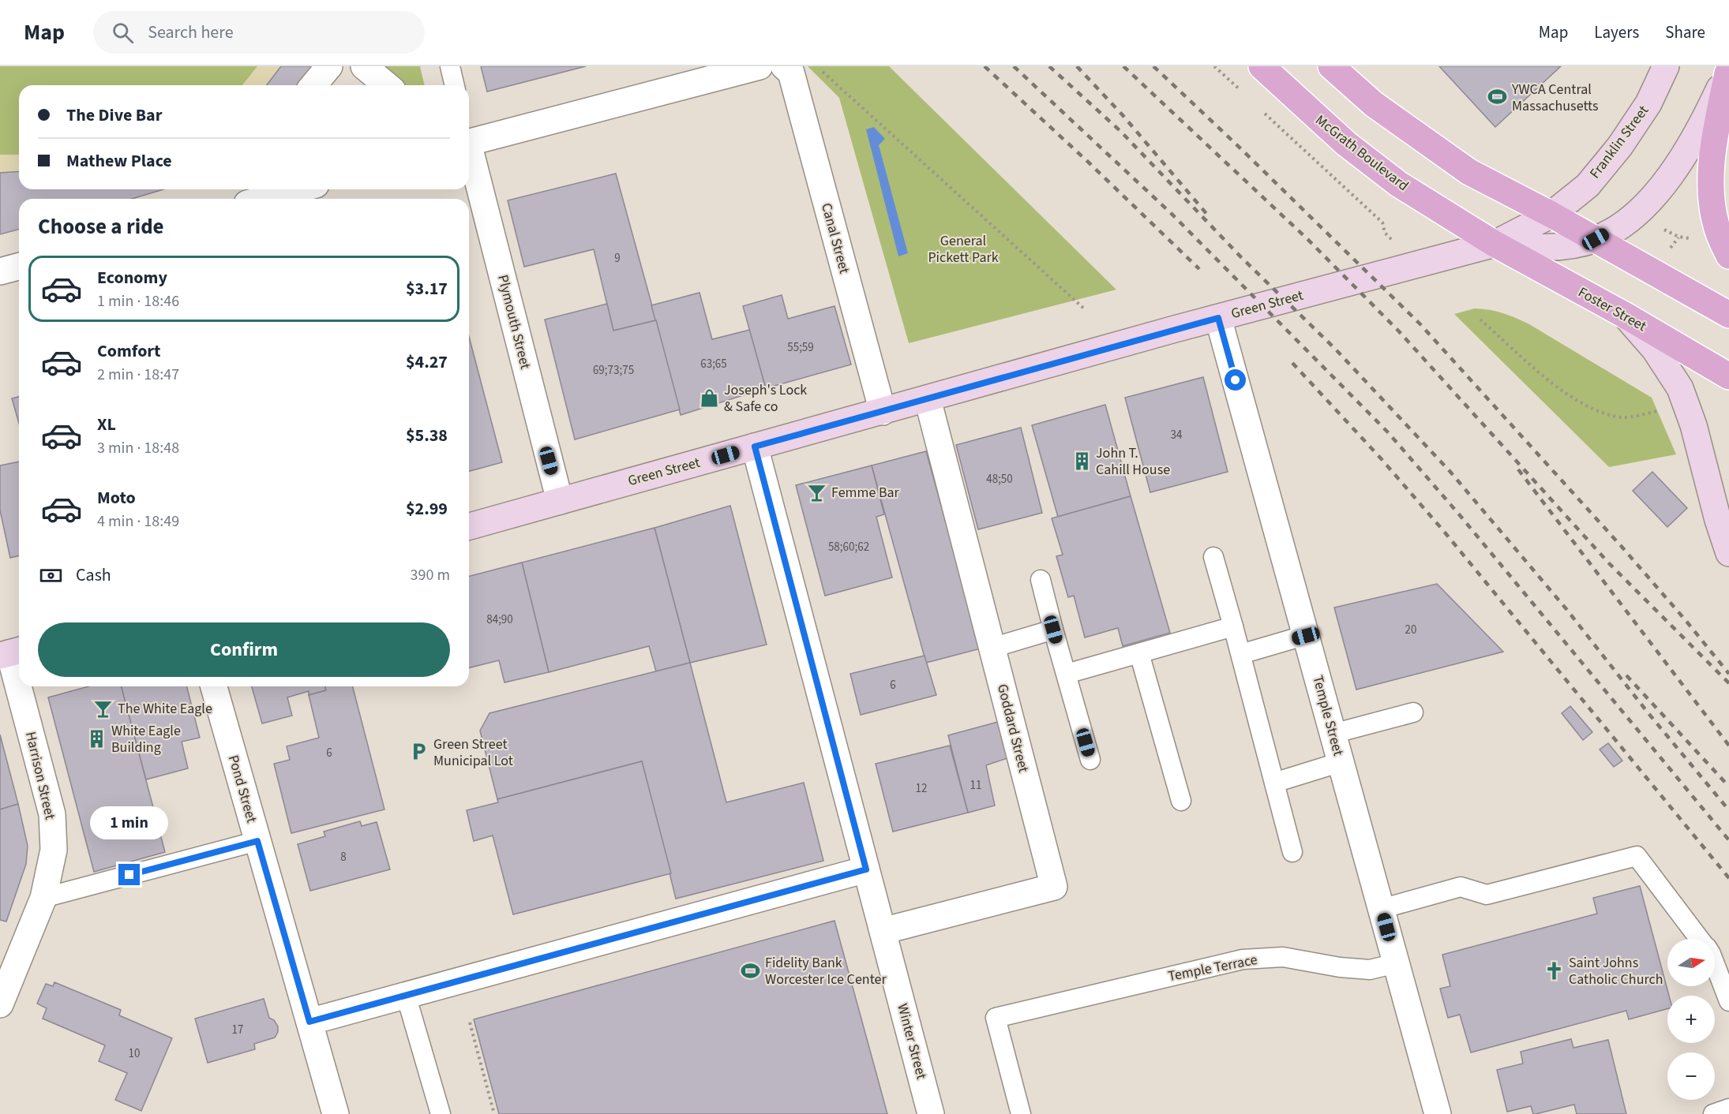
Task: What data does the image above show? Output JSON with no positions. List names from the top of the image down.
{
  "streets": {
    "main road": [
      "Franklin Street",
      "McGrath Boulevard",
      "Green Street",
      "Foster Street"
    ],
    "street": [
      "Canal Street",
      "Plymouth Street",
      "Temple Street",
      "Goddard Street",
      "Harrison Street",
      "Pond Street",
      "Winter Street"
    ],
    "lane": ["Temple Terrace"]
  },
  "crossings": [
    ["Franklin Street", "McGrath Boulevard"],
    ["Franklin Street", "Green Street"],
    ["Franklin Street", "Foster Street"],
    ["McGrath Boulevard", "Green Street"],
    ["McGrath Boulevard", "Foster Street"],
    ["Canal Street", "Green Street"],
    ["Green Street", "Foster Street"],
    ["Green Street", "Plymouth Street"],
    ["Green Street", "Temple Street"],
    ["Green Street", "Goddard Street"],
    ["Green Street", "Winter Street"],
    ["Temple Street", "Temple Terrace"],
    ["Goddard Street", "Winter Street"]
  ],
  "parks": ["General Pickett Park"],
  "places": {
    "sports": ["YWCA Central Massachusetts", "Fidelity Bank Worcester Ice Center"],
    "shop": ["Joseph's Lock & Safe co"],
    "building": ["John T. Cahill House", "White Eagle Building"],
    "bar": ["Femme Bar", "The White Eagle"],
    "parking": ["Green Street Municipal Lot"],
    "church": ["Saint Johns Catholic Church"]
  },
  "house_numbers": [
    "9",
    "55;59",
    "63;65",
    "69;73;75",
    "34",
    "48;50",
    "58;60;62",
    "84;90",
    "20",
    "6",
    "6",
    "11",
    "12",
    "8",
    "17",
    "10"
  ],
  "north": "right",
  "page": {
    "header": "Map",
    "search": "Search here",
    "nav": ["Map", "Layers", "Share"],
    "banner": ["The Dive Bar", "Mathew Place"],
    "heading": "Choose a ride",
    "list": [
      {
        "name": "Economy",
        "note": "1 min · 18:46",
        "value": "$3.17"
      },
      {
        "name": "Comfort",
        "note": "2 min · 18:47",
        "value": "$4.27"
      },
      {
        "name": "XL",
        "note": "3 min · 18:48",
        "value": "$5.38"
      },
      {
        "name": "Moto",
        "note": "4 min · 18:49",
        "value": "$2.99"
      }
    ],
    "pay": ["Cash", "390 m"],
    "buttons": "Confirm",
    "bubble": "1 min",
    "map_buttons": ["+", "−"]
  }
}
